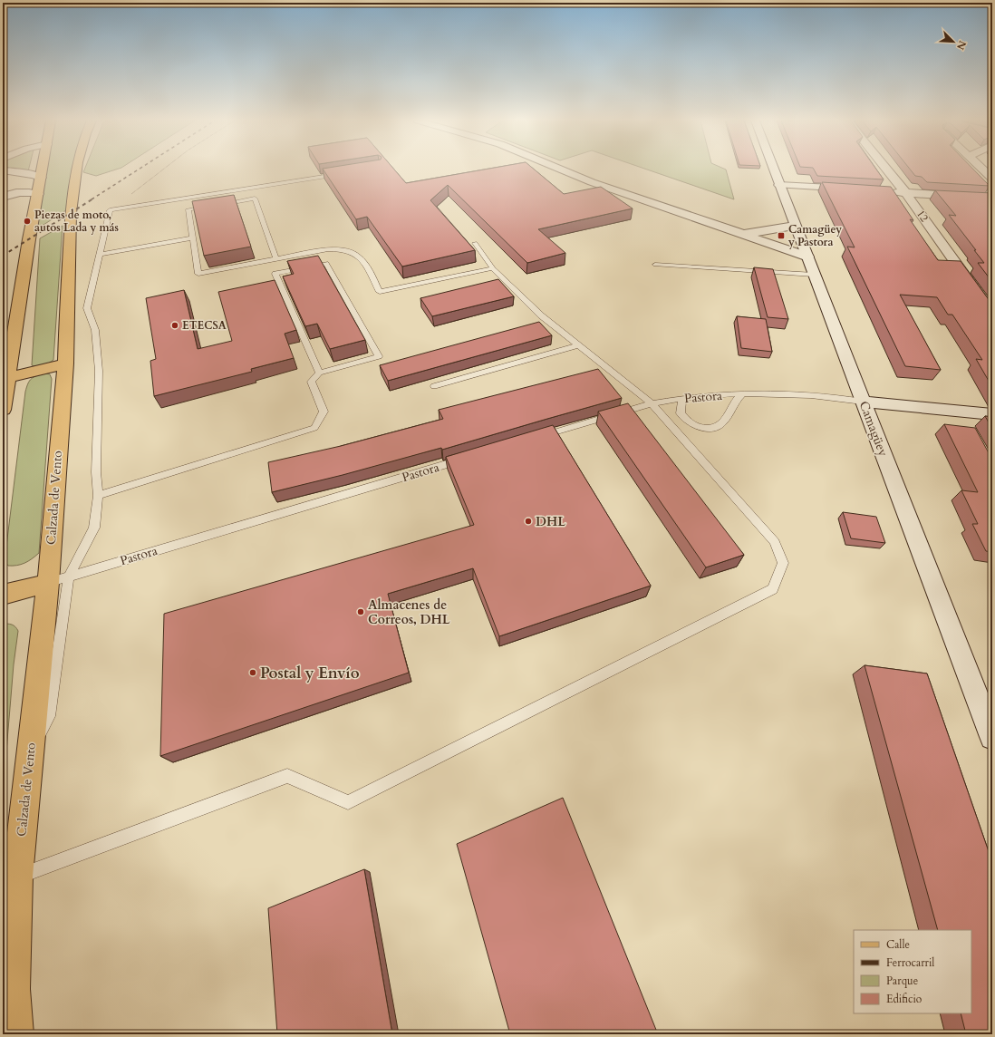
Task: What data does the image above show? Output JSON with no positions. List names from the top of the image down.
{
  "streets": {
    "main road": ["Calzada de Vento"],
    "street": ["12", "Pastora", "Camagüey"]
  },
  "crossings": [
    ["Pastora", "Camagüey"],
    ["Pastora", "Calzada de Vento"]
  ],
  "places": {
    "other": [
      "Piezas de moto, autos Lada y más",
      "ETECSA",
      "DHL",
      "Almacenes de Correos, DHL",
      "Postal y Envío"
    ],
    "transit": ["Camagüey y Pastora"]
  },
  "legend": [
    "Calle",
    "Ferrocarril",
    "Parque",
    "Edificio"
  ],
  "north": "bottom right"
}
